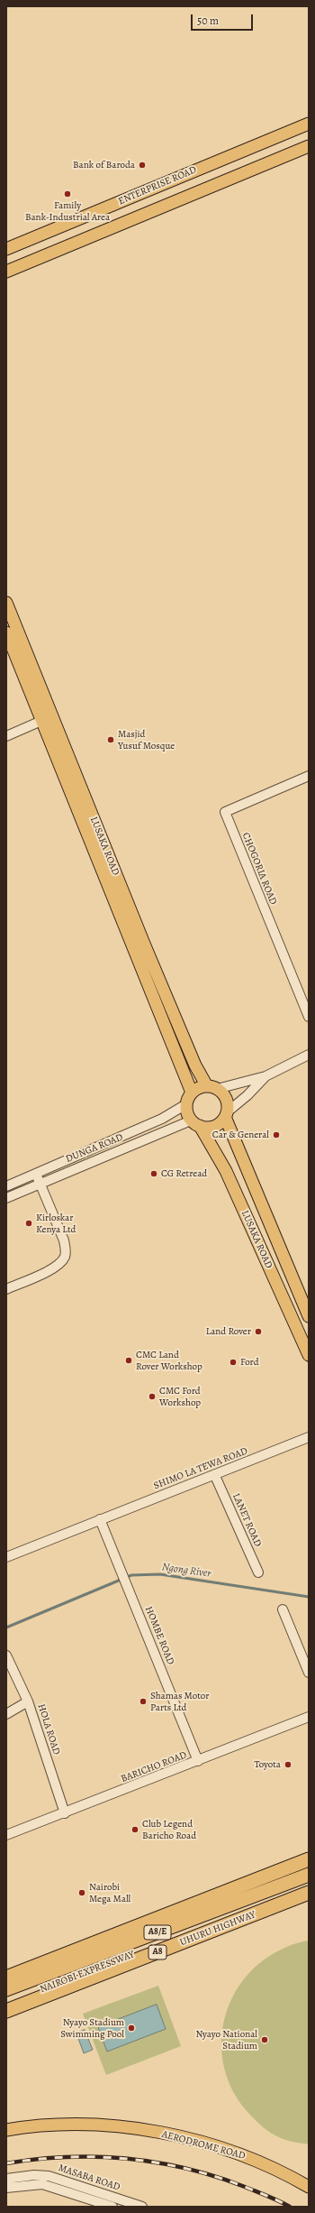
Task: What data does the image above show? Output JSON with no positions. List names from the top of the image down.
{
  "streets": {
    "highway": [
      "UHURU HIGHWAY",
      "A8/E",
      "A8",
      "NAIROBI EXPRESSWAY"
    ],
    "main road": ["ENTERPRISE ROAD", "LUSAKA ROAD", "AERODROME ROAD"],
    "street": [
      "CHOGORIA ROAD",
      "DUNGA ROAD",
      "SHIMO LA TEWA ROAD",
      "LANET ROAD",
      "HOMBE ROAD",
      "HOLA ROAD",
      "BARICHO ROAD",
      "MASABA ROAD"
    ]
  },
  "crossings": [
    ["LUSAKA ROAD", "DUNGA ROAD"],
    ["SHIMO LA TEWA ROAD", "LANET ROAD"],
    ["SHIMO LA TEWA ROAD", "HOMBE ROAD"],
    ["HOMBE ROAD", "BARICHO ROAD"],
    ["HOLA ROAD", "BARICHO ROAD"]
  ],
  "water": ["Ngong River"],
  "places": [
    "Bank of Baroda",
    "Family Bank-Industrial Area",
    "Masjid Yusuf Mosque",
    "Car & General",
    "CG Retread",
    "Kirloskar Kenya Ltd",
    "Land Rover",
    "CMC Land Rover Workshop",
    "Ford",
    "CMC Ford Workshop",
    "Shamas Motor Parts Ltd",
    "Toyota",
    "Club Legend Baricho Road",
    "Nairobi Mega Mall",
    "Nyayo Stadium Swimming Pool",
    "Nyayo National Stadium"
  ],
  "scale_bar": "50 m"
}
